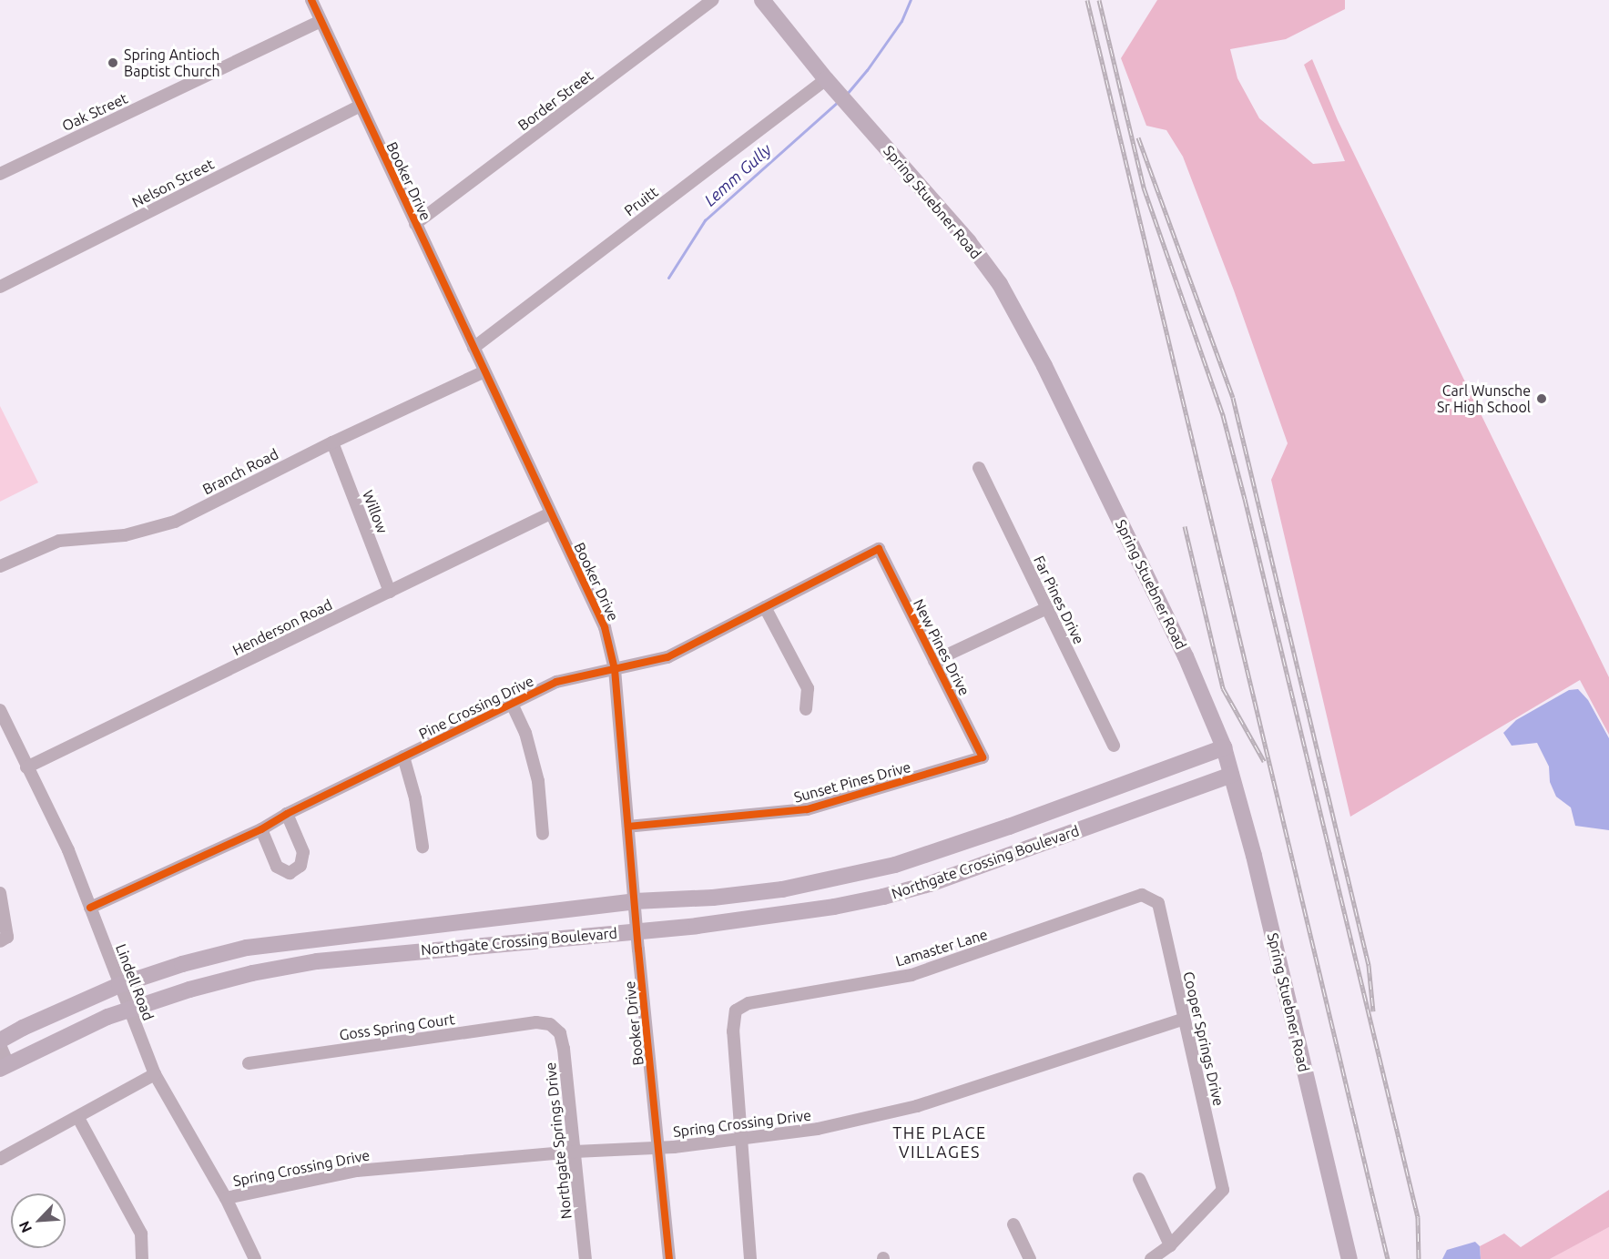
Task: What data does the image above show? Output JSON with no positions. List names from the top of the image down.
{
  "streets": {
    "main road": ["Spring Stuebner Road", "Northgate Crossing Boulevard"],
    "street": [
      "Border Street",
      "Oak Street",
      "Booker Drive",
      "Nelson Street",
      "Pruitt",
      "Branch Road",
      "Willow",
      "Far Pines Drive",
      "Henderson Road",
      "New Pines Drive",
      "Pine Crossing Drive",
      "Sunset Pines Drive",
      "Lamaster Lane",
      "Lindell Road",
      "Goss Spring Court",
      "Cooper Springs Drive",
      "Spring Crossing Drive",
      "Northgate Springs Drive"
    ]
  },
  "crossings": [
    ["Border Street", "Booker Drive"],
    ["Oak Street", "Booker Drive"],
    ["Booker Drive", "Nelson Street"],
    ["Booker Drive", "Pruitt"],
    ["Booker Drive", "Branch Road"],
    ["Booker Drive", "Henderson Road"],
    ["Booker Drive", "Pine Crossing Drive"],
    ["Booker Drive", "Sunset Pines Drive"],
    ["Booker Drive", "Northgate Crossing Boulevard"],
    ["Booker Drive", "Spring Crossing Drive"],
    ["Pruitt", "Spring Stuebner Road"],
    ["Spring Stuebner Road", "Northgate Crossing Boulevard"],
    ["Branch Road", "Willow"],
    ["Willow", "Henderson Road"],
    ["Henderson Road", "Lindell Road"],
    ["New Pines Drive", "Pine Crossing Drive"],
    ["New Pines Drive", "Sunset Pines Drive"],
    ["Pine Crossing Drive", "Lindell Road"],
    ["Northgate Crossing Boulevard", "Lindell Road"],
    ["Lamaster Lane", "Cooper Springs Drive"],
    ["Lamaster Lane", "Spring Crossing Drive"],
    ["Lindell Road", "Spring Crossing Drive"],
    ["Goss Spring Court", "Northgate Springs Drive"],
    ["Cooper Springs Drive", "Spring Crossing Drive"],
    ["Spring Crossing Drive", "Northgate Springs Drive"]
  ],
  "districts": ["THE PLACE VILLAGES"],
  "water": ["Lemm Gully"],
  "places": ["Spring Antioch Baptist Church", "Carl Wunsche Sr High School"],
  "north": "bottom left"
}
